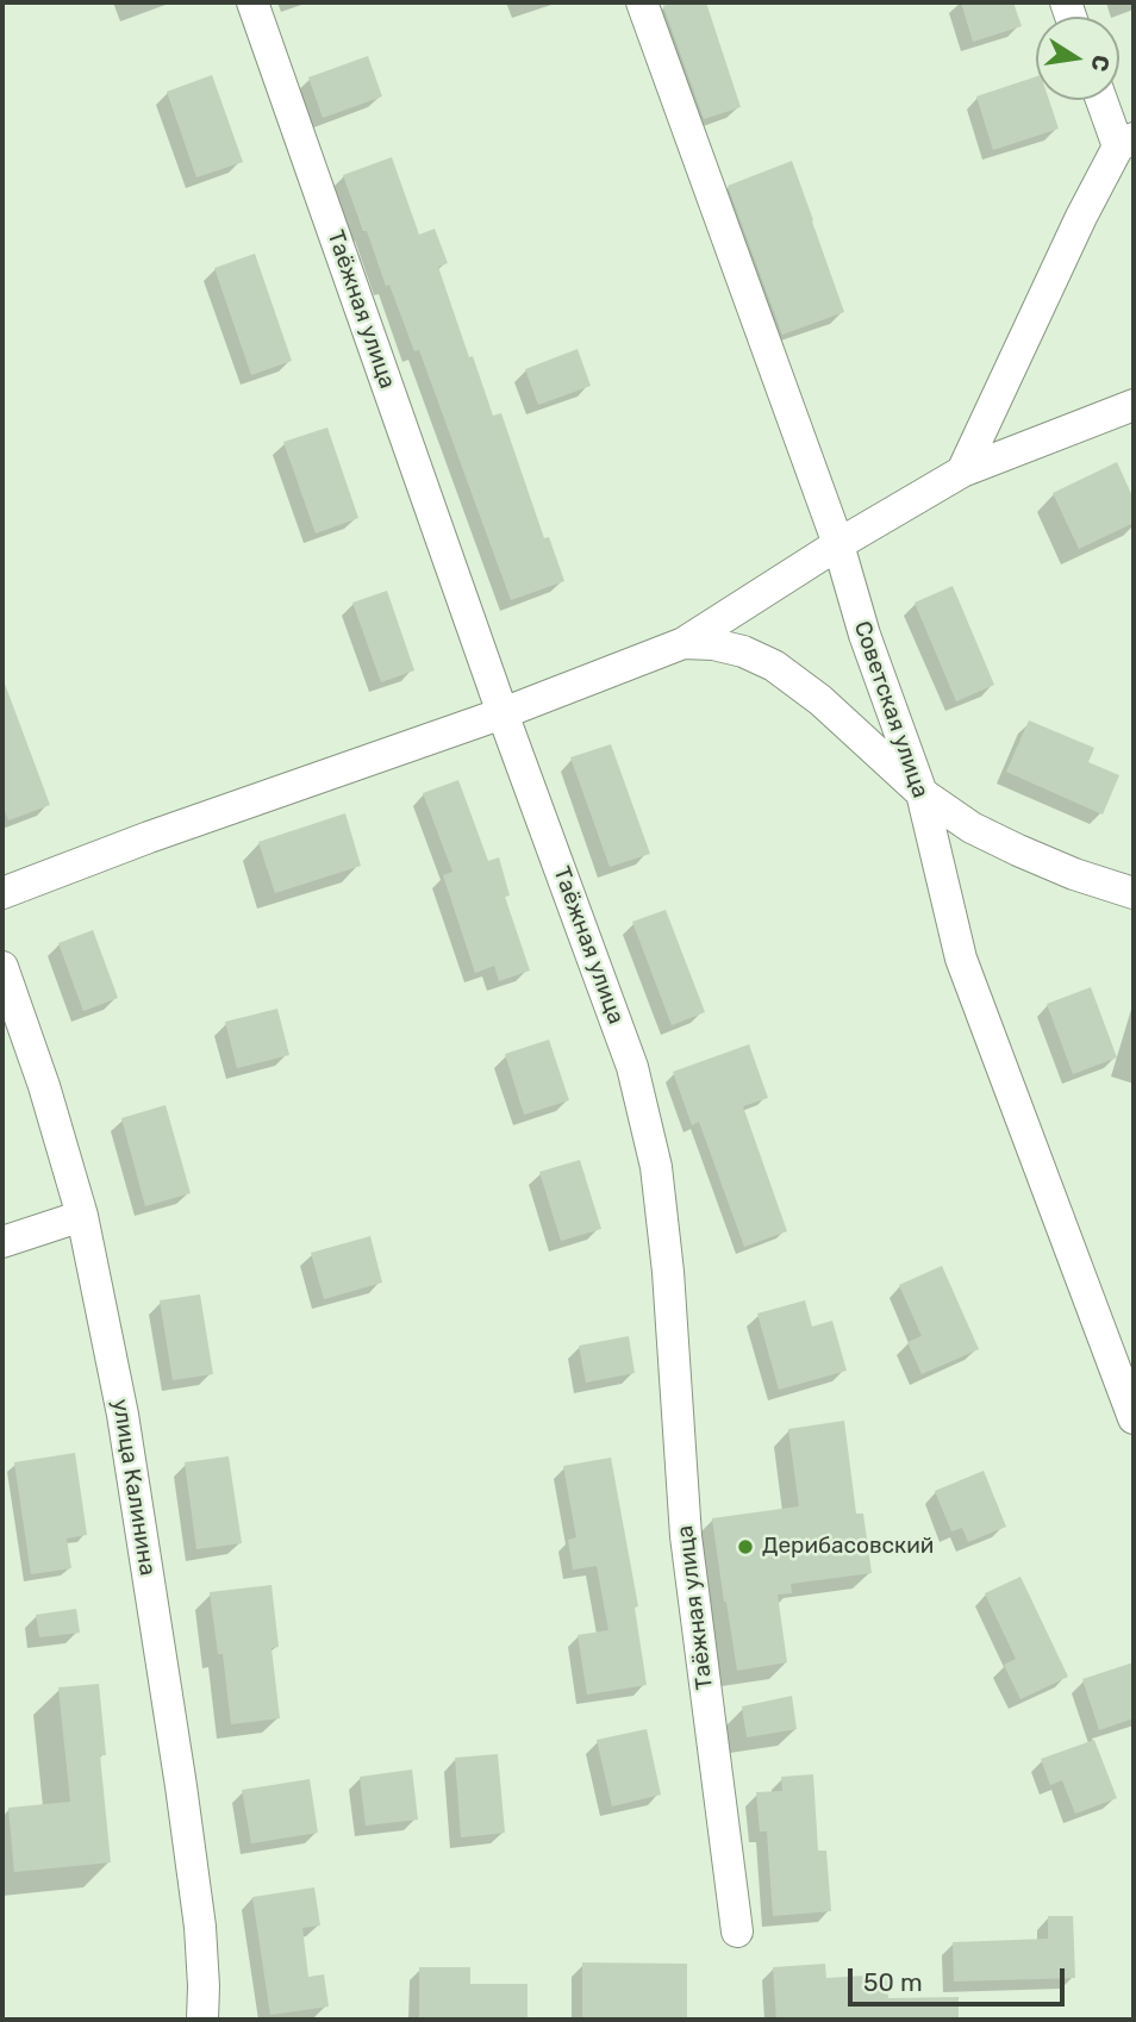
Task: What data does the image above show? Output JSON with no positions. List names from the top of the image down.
{
  "streets": {
    "street": ["Таёжная улица", "Советская улица", "улица Калинина"]
  },
  "places": ["Дерибасовский"],
  "scale_bar": "50 m",
  "north": "right"
}
